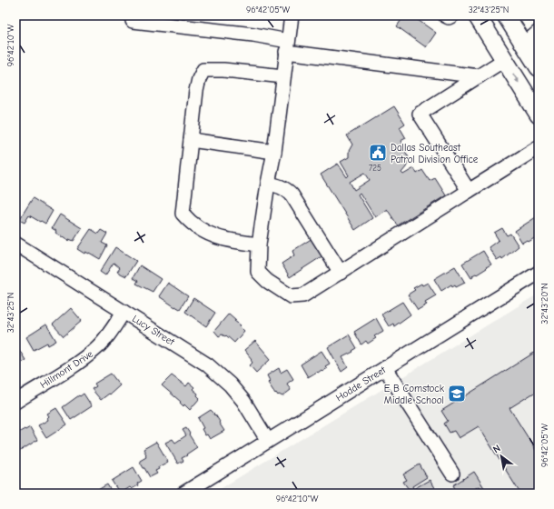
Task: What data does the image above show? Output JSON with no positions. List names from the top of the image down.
{
  "streets": {
    "street": ["Lucy Street", "Hillmont Drive", "Hodde Street"]
  },
  "crossings": [
    ["Lucy Street", "Hillmont Drive"],
    ["Lucy Street", "Hodde Street"]
  ],
  "places": {
    "public building": ["Dallas Southeast Patrol Division Office"],
    "school or university": ["E B Comstock Middle School"]
  },
  "house_numbers": ["725"],
  "north": "top left",
  "coordinates": [
    "96°42'05\"W",
    "32°43'25\"N",
    "96°42'10\"W",
    "32°43'20\"N"
  ]
}
